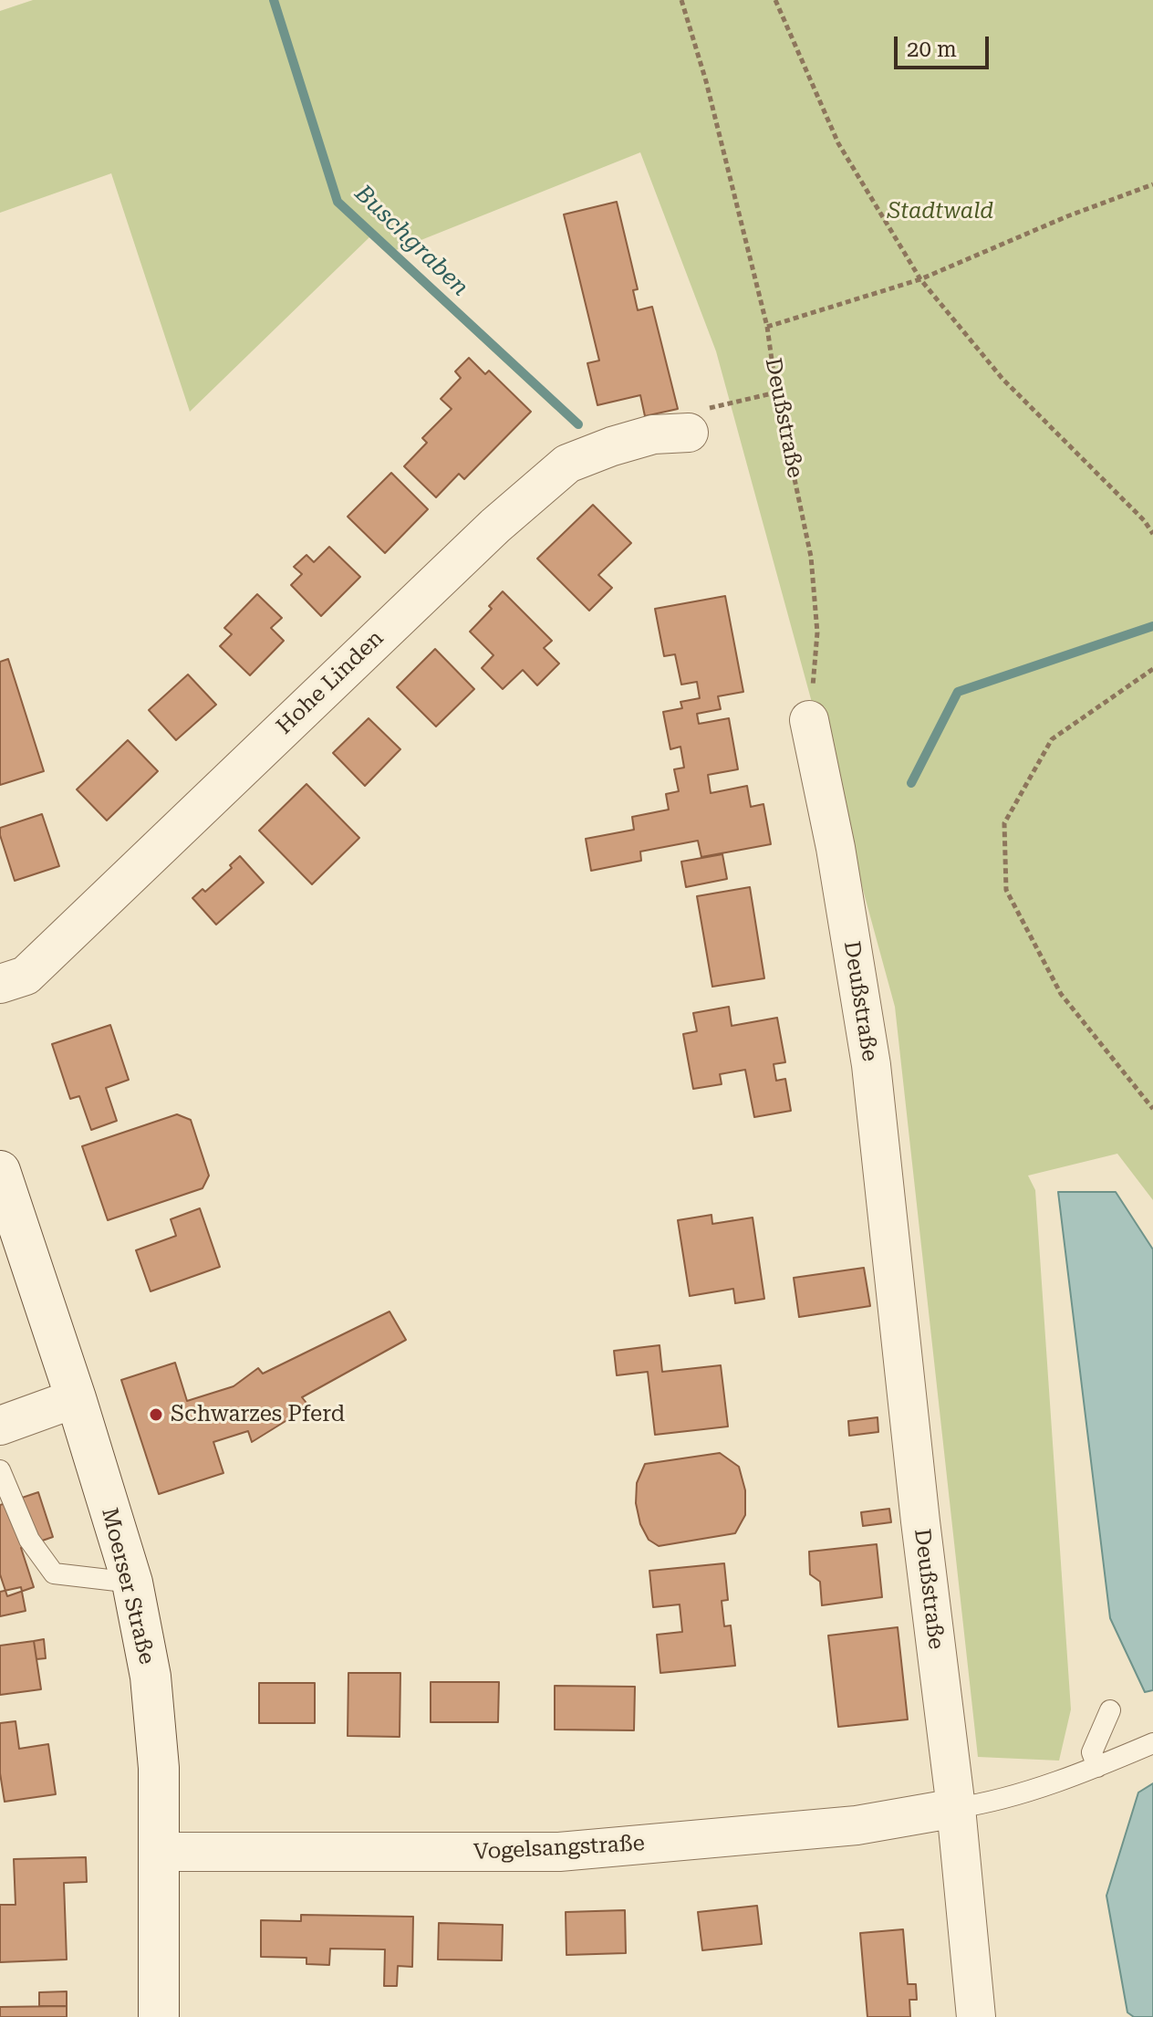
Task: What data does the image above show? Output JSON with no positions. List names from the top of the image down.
{
  "streets": {
    "main road": ["Moerser Straße"],
    "street": ["Deußstraße", "Hohe Linden", "Vogelsangstraße"]
  },
  "crossings": [
    ["Deußstraße", "Vogelsangstraße"],
    ["Moerser Straße", "Vogelsangstraße"]
  ],
  "water": ["Buschgraben"],
  "parks": ["Stadtwald"],
  "places": ["Schwarzes Pferd"],
  "scale_bar": "20 m"
}
